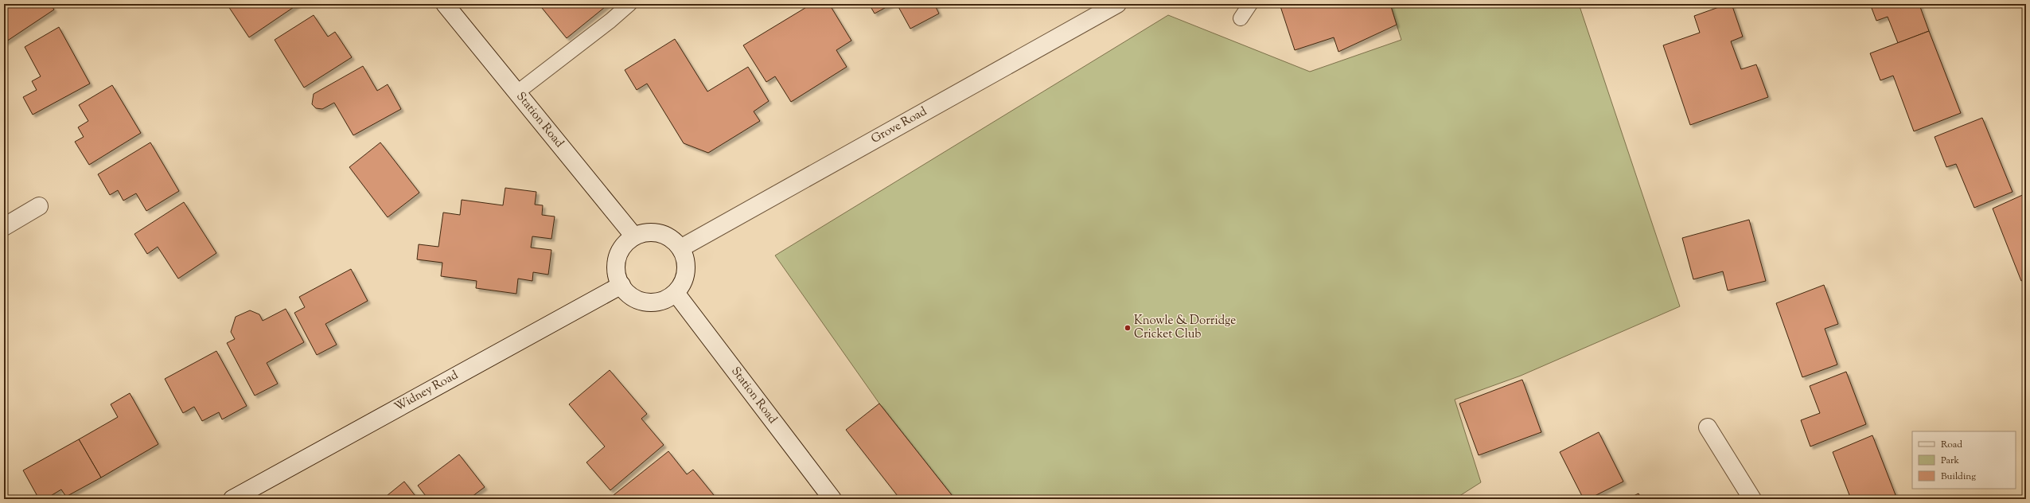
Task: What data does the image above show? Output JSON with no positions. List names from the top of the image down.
{
  "streets": {
    "street": ["Station Road", "Grove Road", "Widney Road"]
  },
  "crossings": [
    ["Station Road", "Grove Road"],
    ["Station Road", "Widney Road"],
    ["Grove Road", "Widney Road"]
  ],
  "places": ["Knowle & Dorridge Cricket Club"],
  "legend": ["Road", "Park", "Building"]
}
